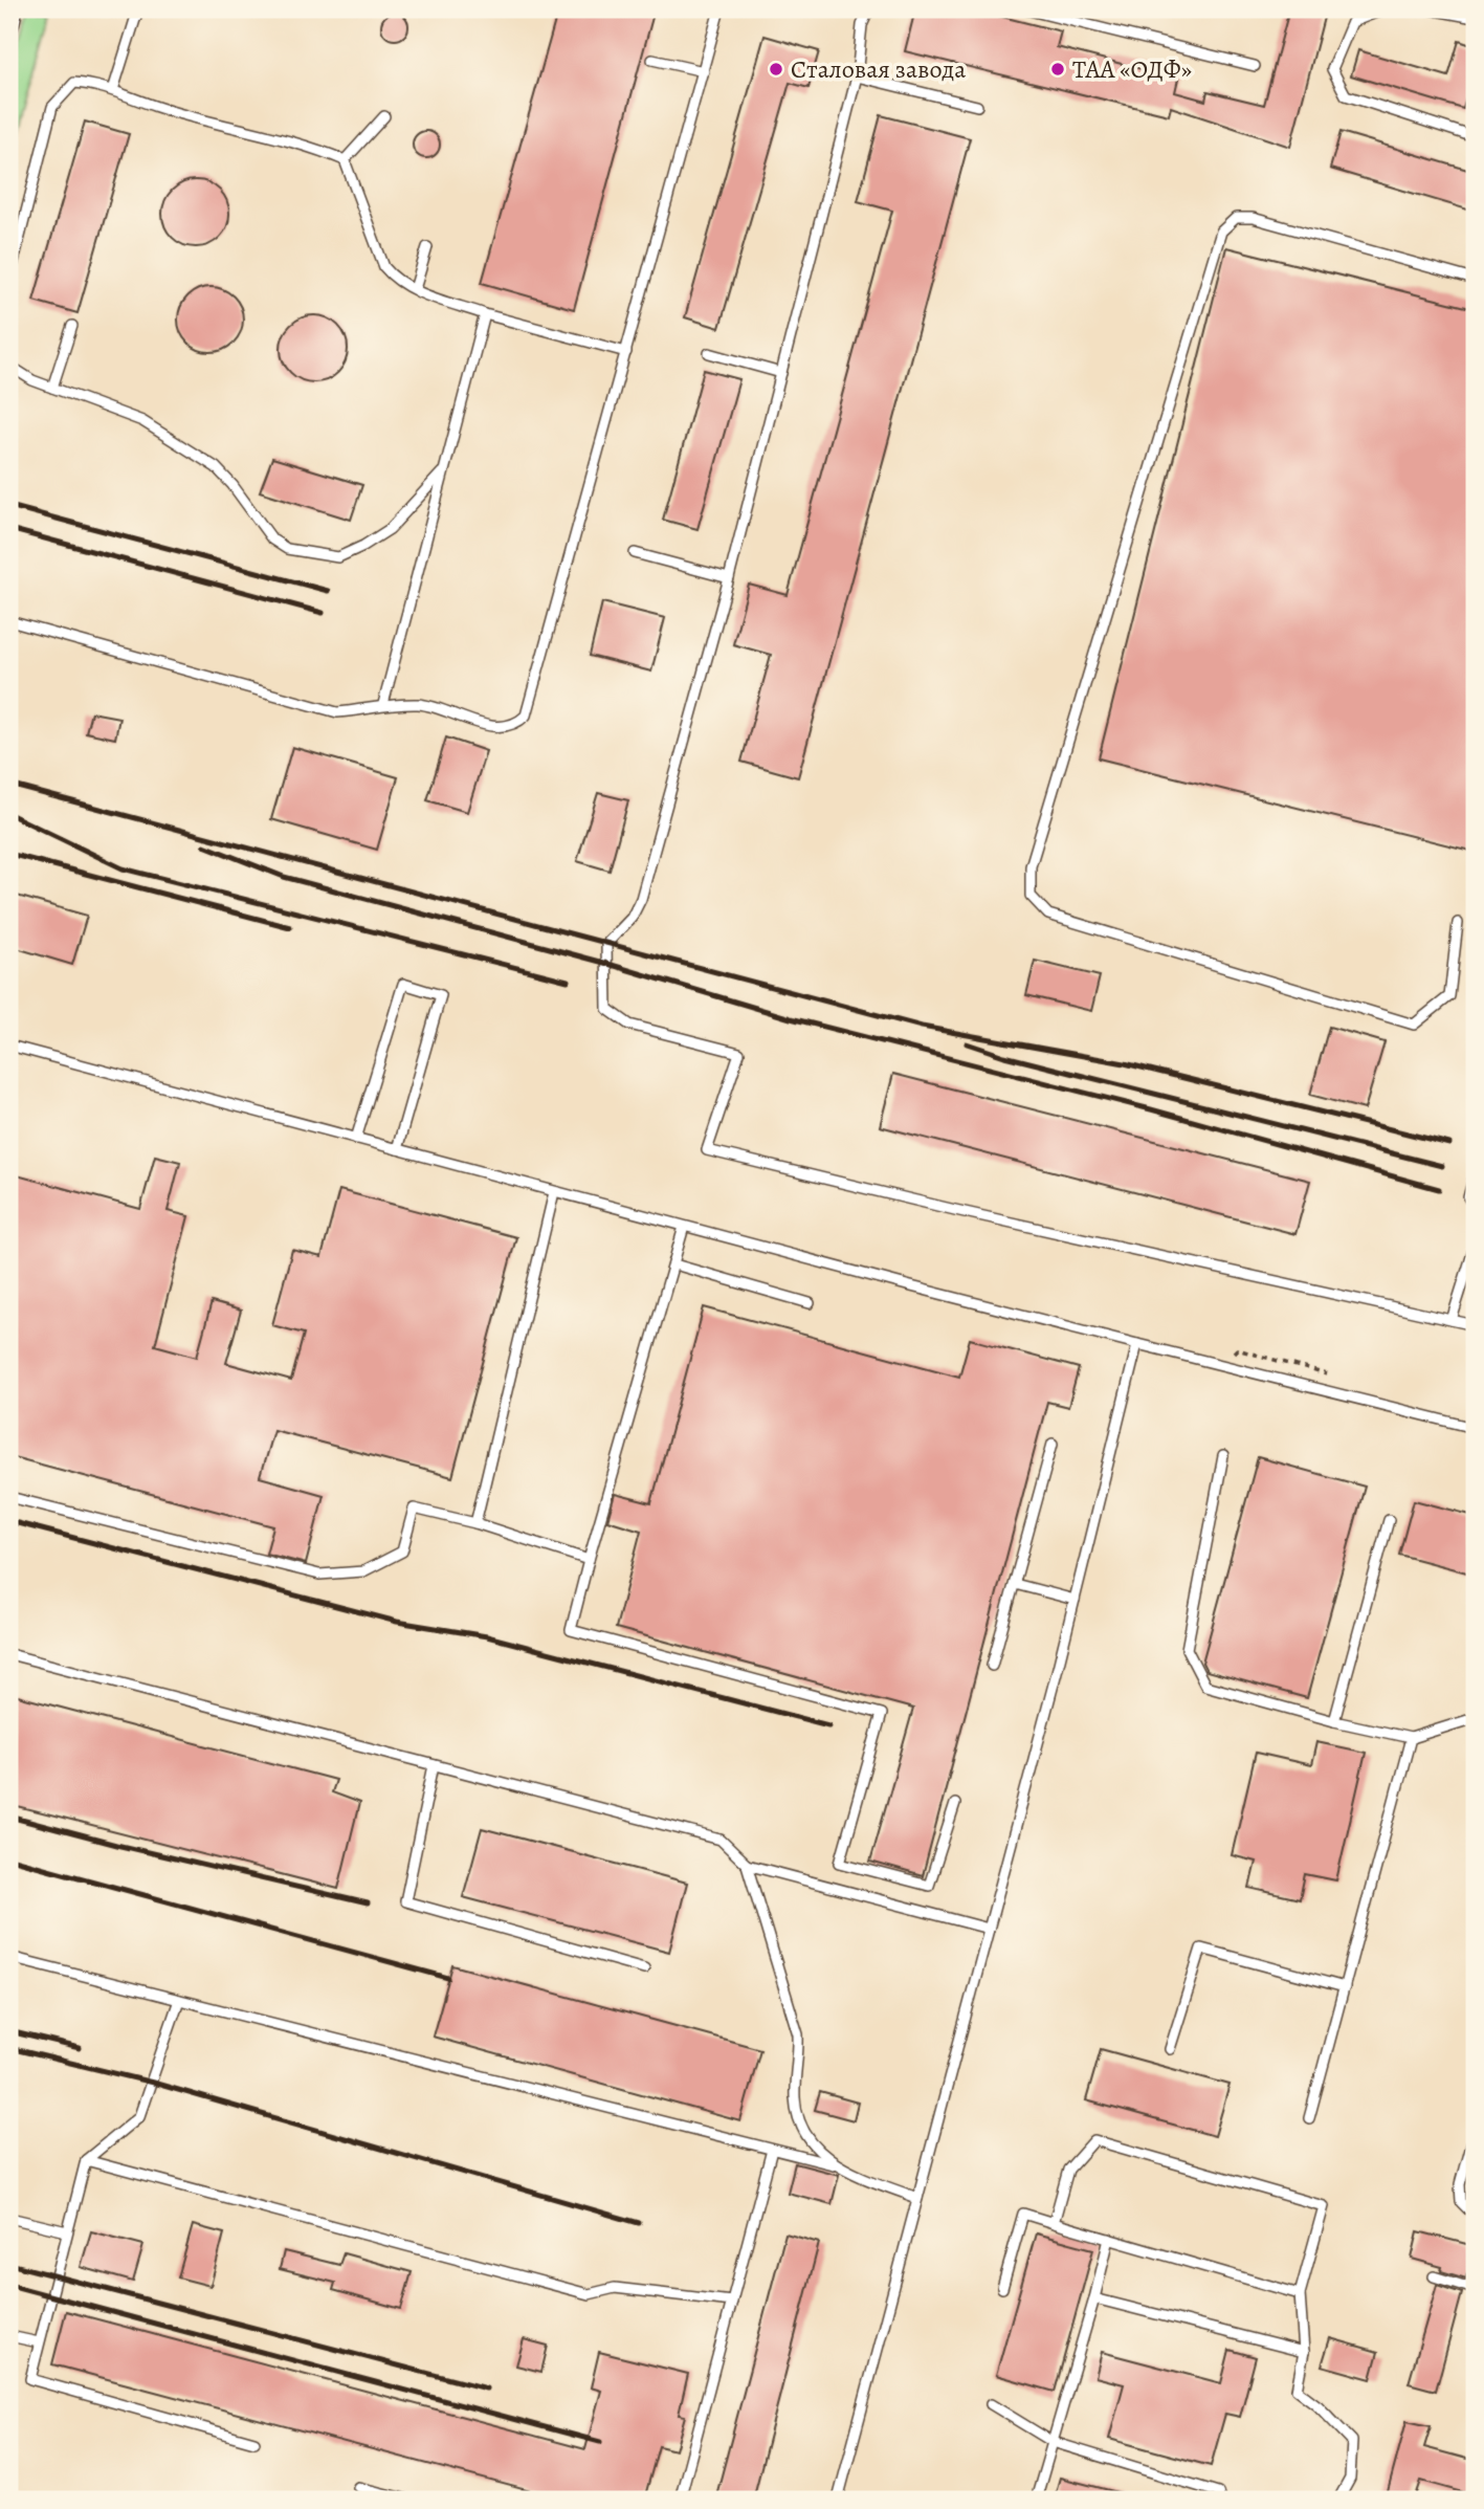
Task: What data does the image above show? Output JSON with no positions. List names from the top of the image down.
{
  "places": ["Сталовая завода", "ТАА «ОДФ»"]
}
